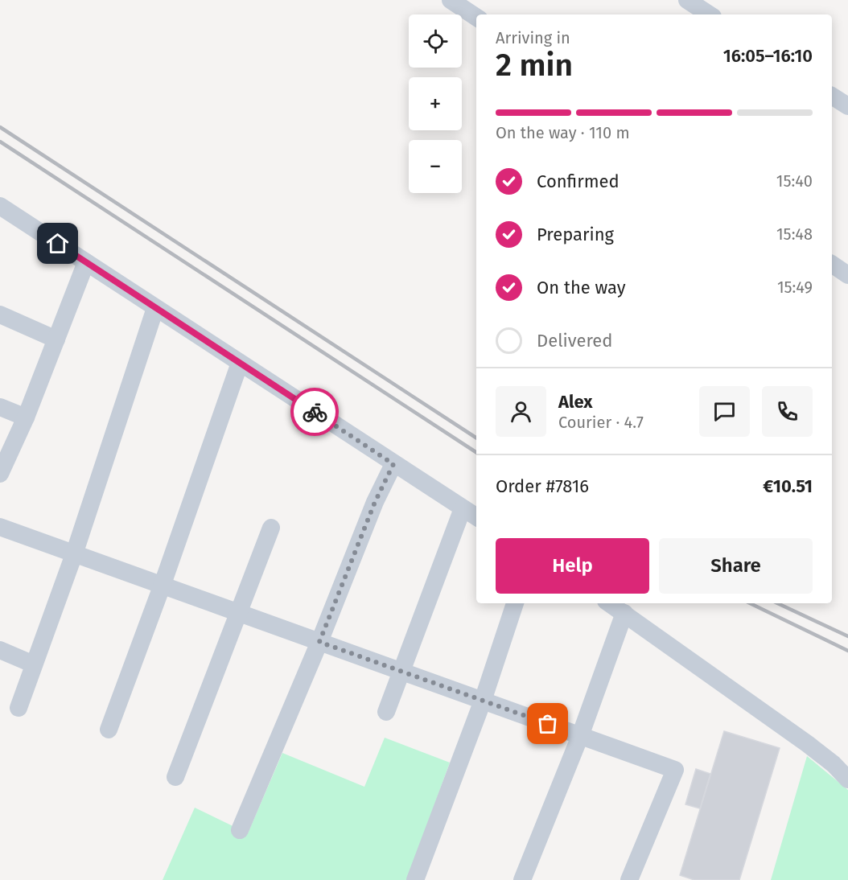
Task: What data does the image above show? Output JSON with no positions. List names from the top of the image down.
{
  "page": {
    "map_buttons": ["+", "−"],
    "heading": ["2 min", "Arriving in", "16:05–16:10"],
    "panel": [
      "Alex",
      "Courier · 4.7",
      "Order #7816",
      "€10.51"
    ],
    "bar": "On the way · 110 m",
    "list": [
      ["Confirmed", "15:40"],
      ["Preparing", "15:48"],
      ["On the way", "15:49"],
      "Delivered"
    ],
    "buttons": ["Help", "Share"]
  }
}
